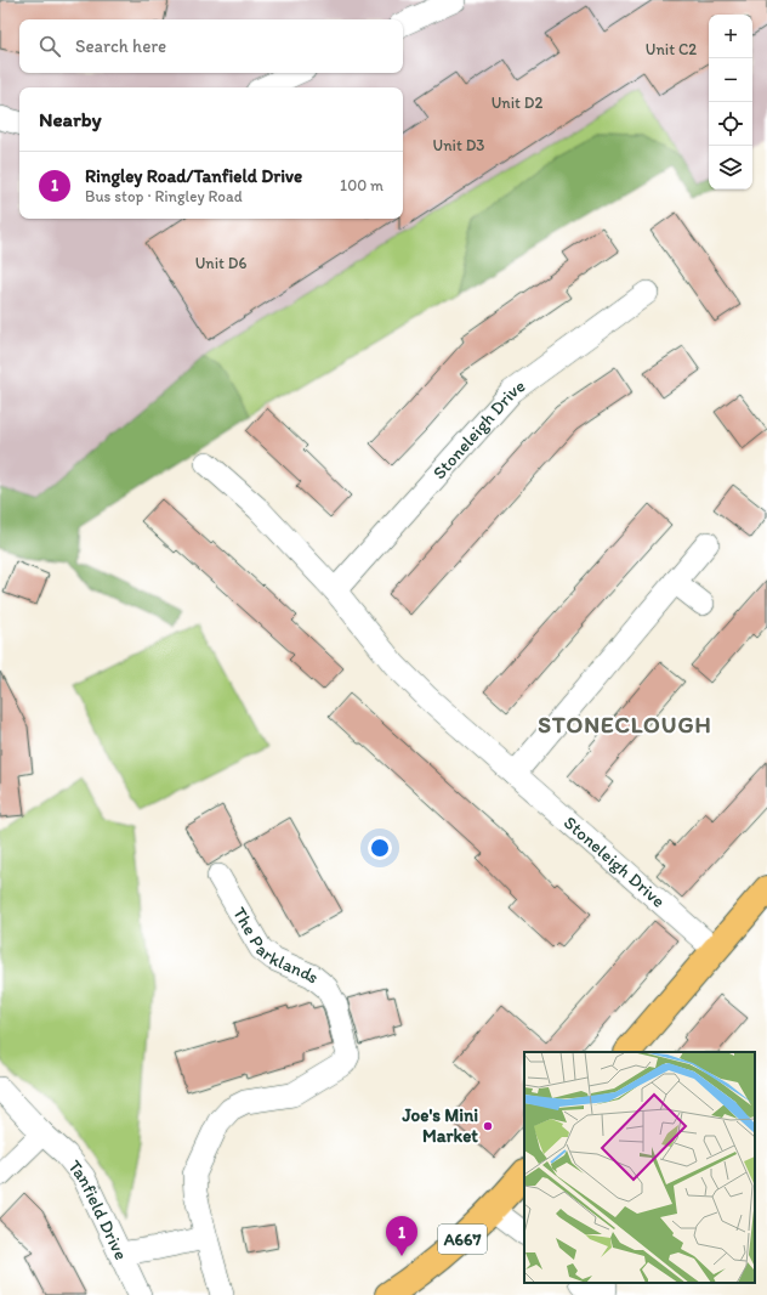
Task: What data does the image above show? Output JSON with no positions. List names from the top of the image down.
{
  "streets": {
    "main road": ["A667"],
    "street": ["Stoneleigh Drive", "The Parklands", "Tanfield Drive"]
  },
  "districts": ["STONECLOUGH"],
  "places": ["Joe's Mini Market"],
  "house_numbers": [
    "Unit C2",
    "Unit D2",
    "Unit D3",
    "Unit D6"
  ],
  "page": {
    "map_buttons": ["+", "−"],
    "search": "Search here",
    "heading": "Nearby",
    "list": [
      {
        "mark": "1",
        "name": "Ringley Road/Tanfield Drive",
        "note": "Bus stop · Ringley Road",
        "value": "100 m"
      }
    ],
    "pins": "1"
  }
}
